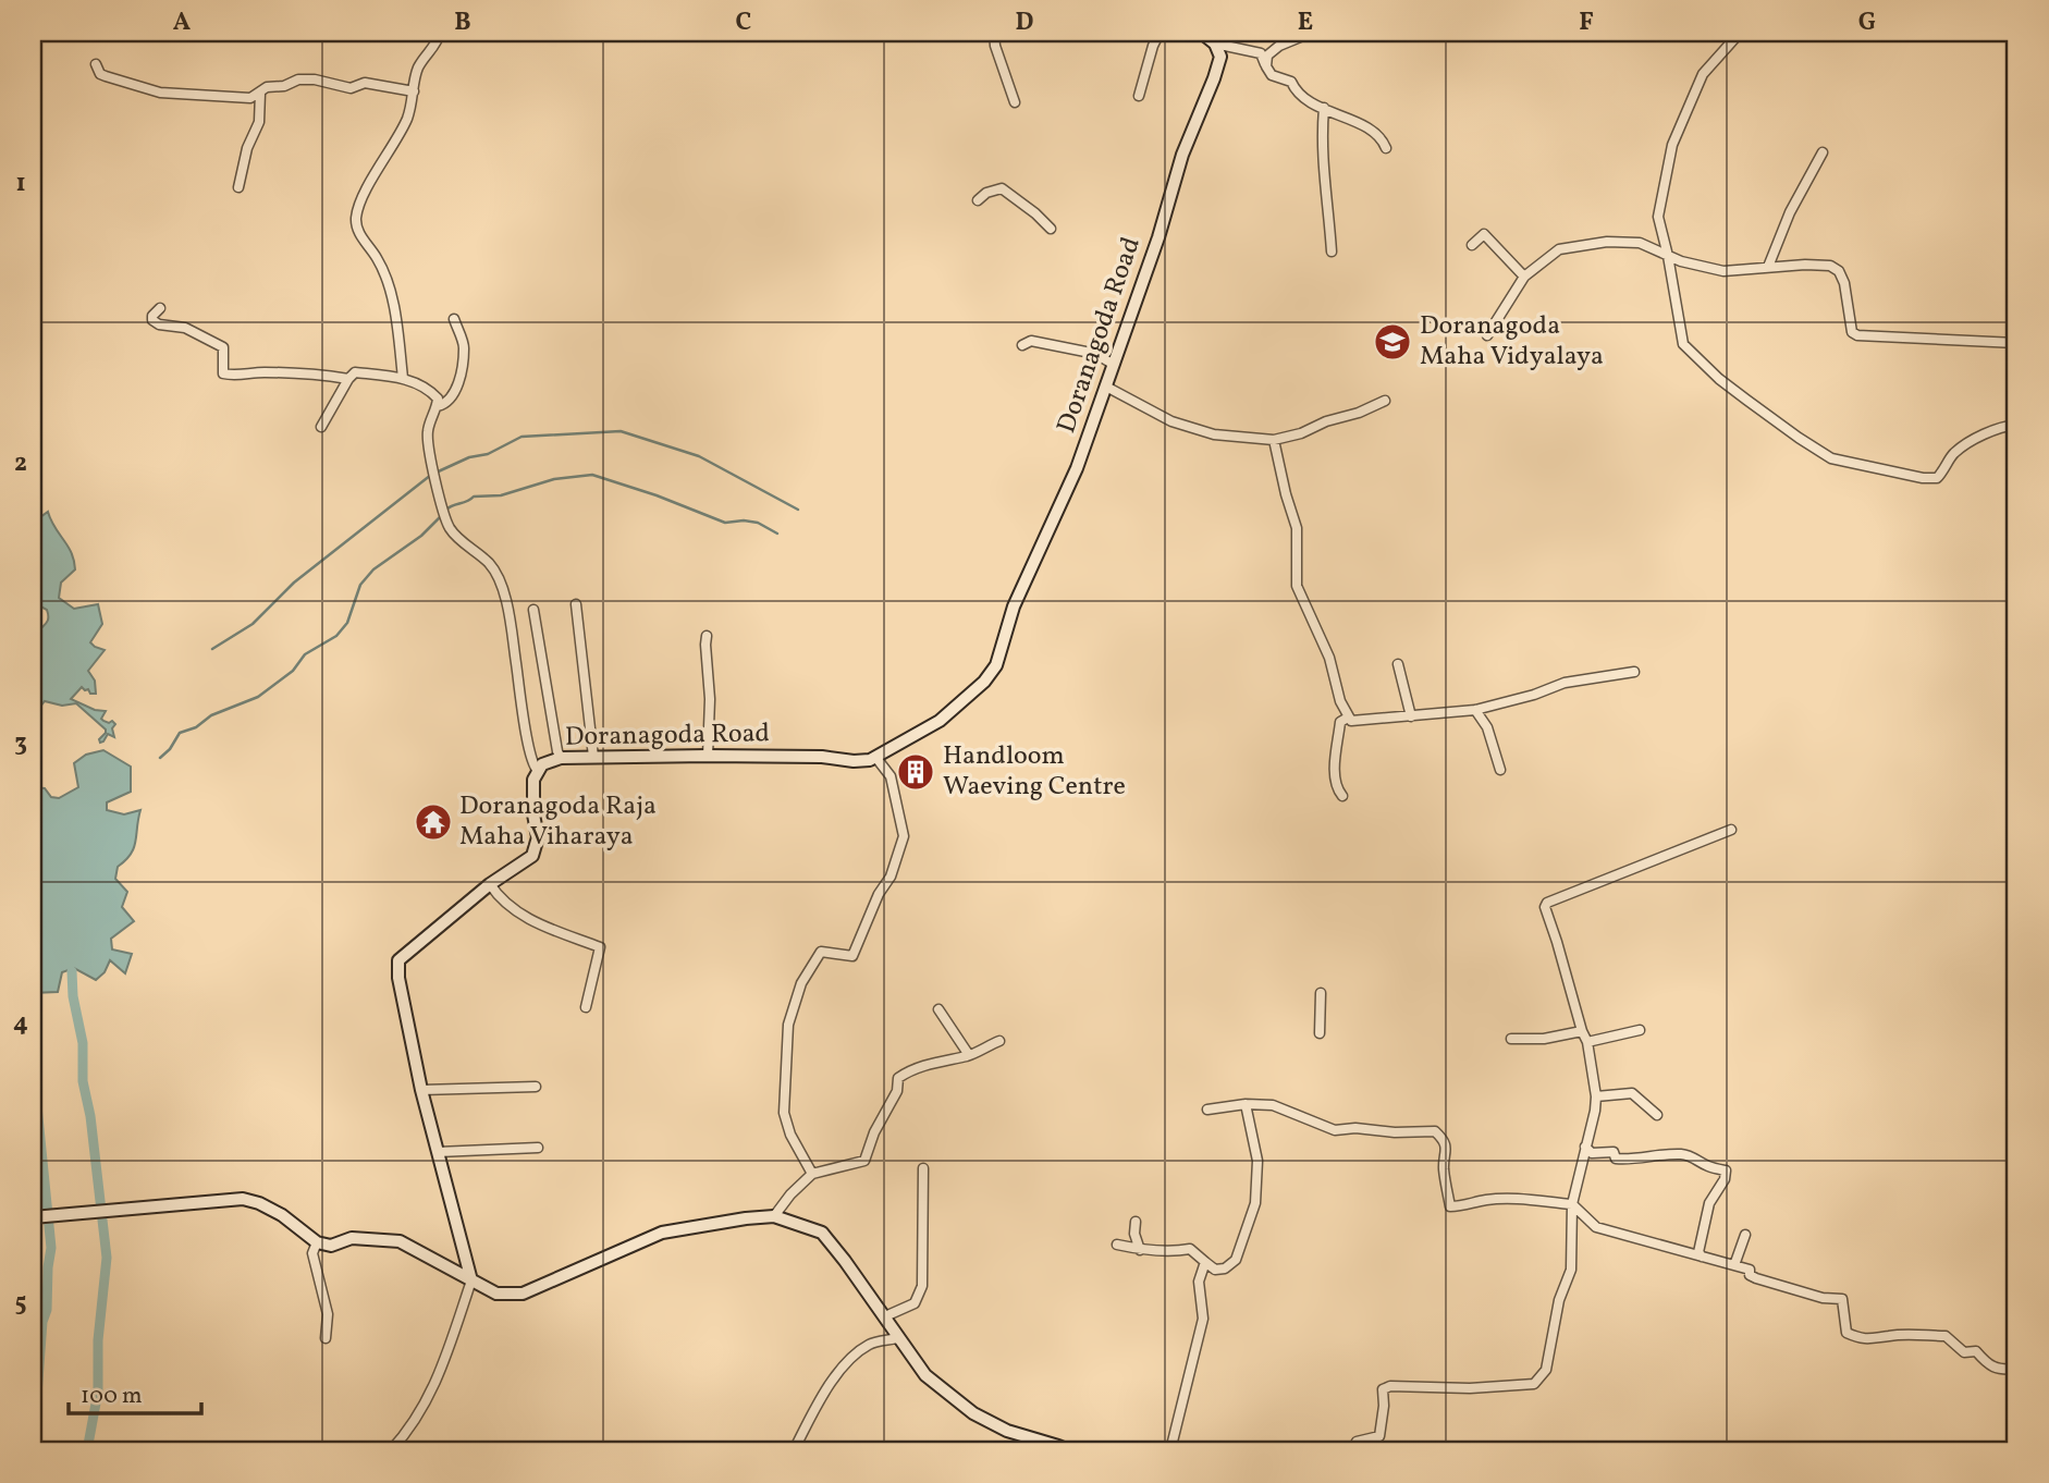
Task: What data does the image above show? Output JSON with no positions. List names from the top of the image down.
{
  "streets": {
    "street": ["Doranagoda Road"]
  },
  "places": {
    "school or university": ["Doranagoda Maha Vidyalaya"],
    "building": ["Handloom Waeving Centre"],
    "temple": ["Doranagoda Raja Maha Viharaya"]
  },
  "scale_bar": "100 m",
  "grid": {
    "columns": [
      "A",
      "B",
      "C",
      "D",
      "E",
      "F",
      "G"
    ],
    "rows": [
      "1",
      "2",
      "3",
      "4",
      "5"
    ]
  }
}
